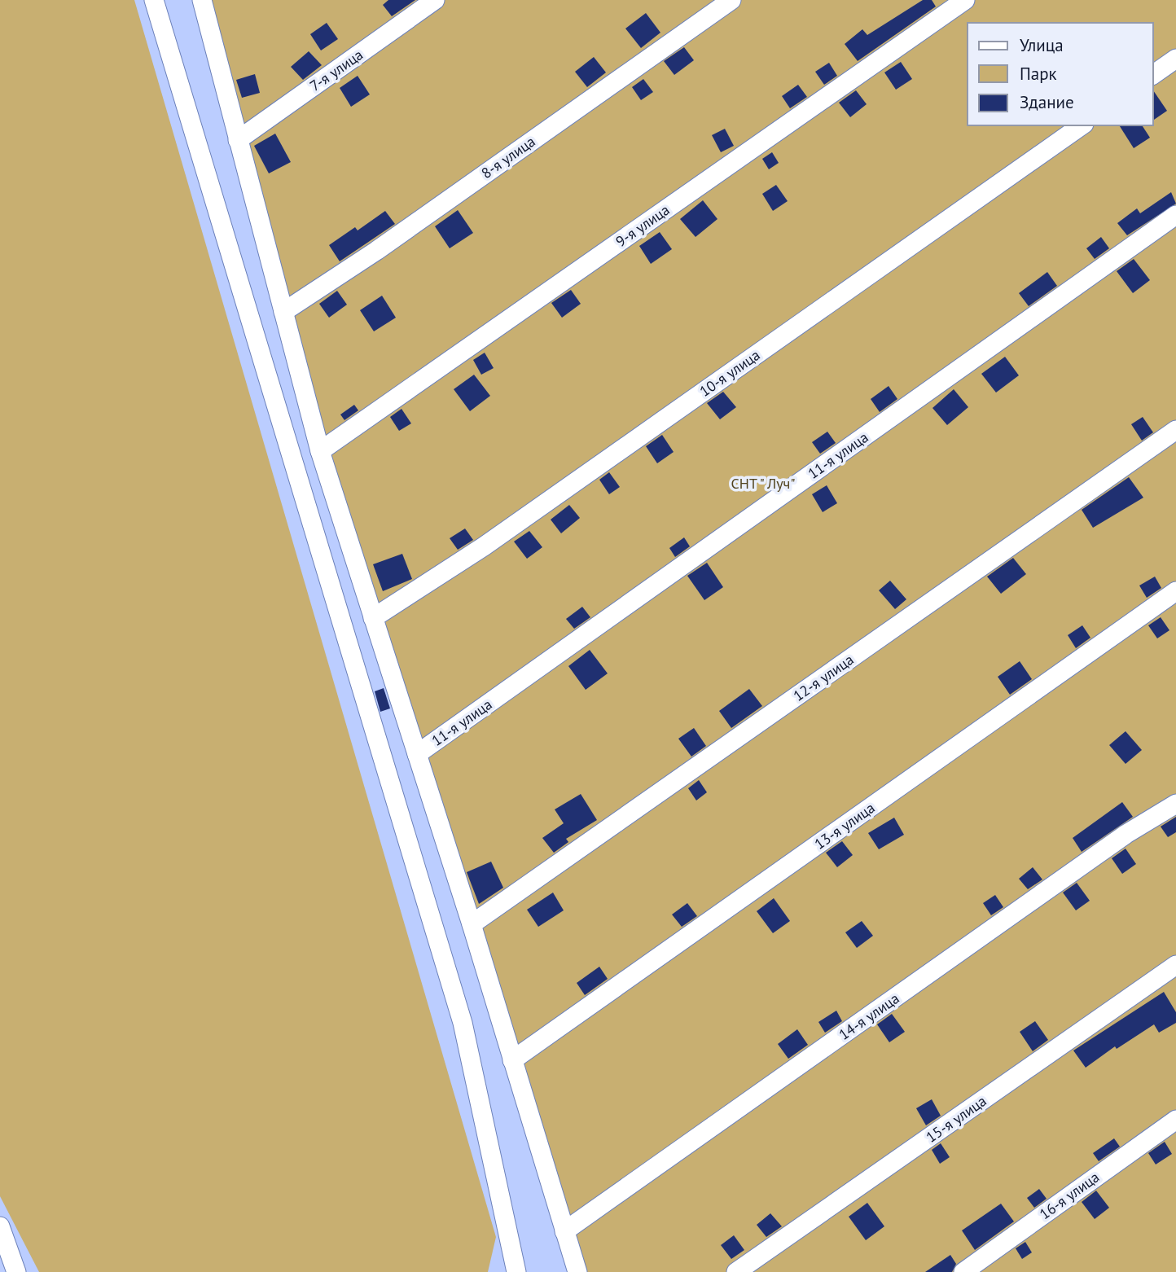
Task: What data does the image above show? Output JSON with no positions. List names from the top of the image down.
{
  "streets": {
    "street": [
      "7-я улица",
      "8-я улица",
      "9-я улица",
      "10-я улица",
      "11-я улица",
      "12-я улица",
      "13-я улица",
      "14-я улица",
      "15-я улица",
      "16-я улица"
    ]
  },
  "parks": ["СНТ \" Луч\""],
  "legend": ["Улица", "Парк", "Здание"]
}
